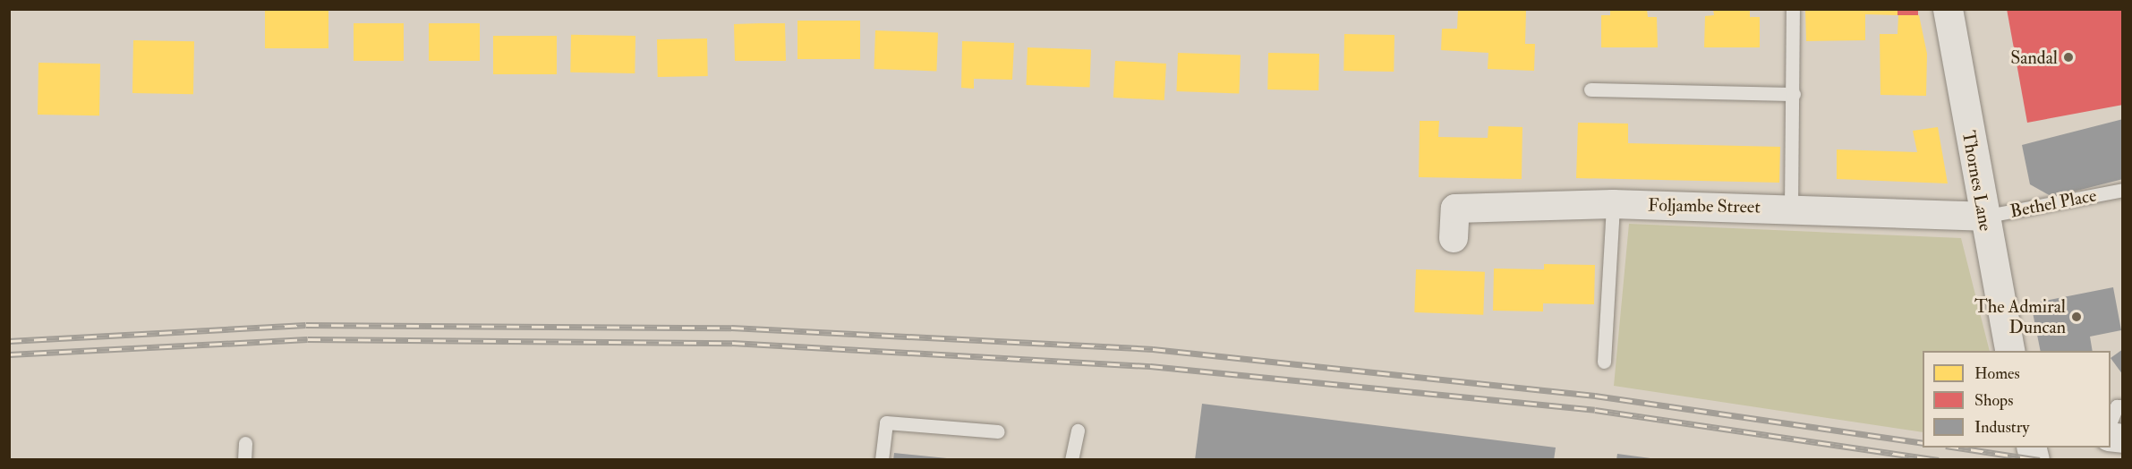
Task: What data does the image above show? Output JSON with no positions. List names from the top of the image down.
{
  "streets": {
    "street": ["Thornes Lane", "Foljambe Street"],
    "lane": ["Bethel Place"]
  },
  "crossings": [
    ["Thornes Lane", "Bethel Place"],
    ["Thornes Lane", "Foljambe Street"],
    ["Bethel Place", "Foljambe Street"]
  ],
  "places": ["Sandal", "The Admiral Duncan"],
  "legend": ["Homes", "Shops", "Industry"]
}
